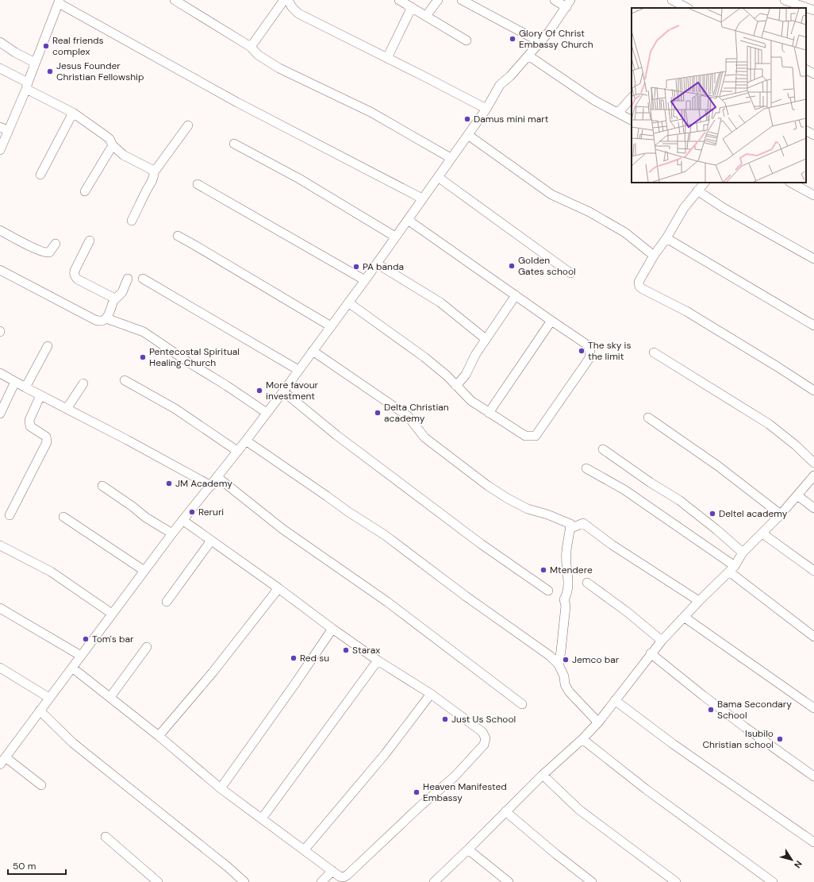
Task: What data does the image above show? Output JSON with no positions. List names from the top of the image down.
{
  "places": [
    "Glory Of Christ Embassy Church",
    "Real friends complex",
    "Jesus Founder Christian Fellowship",
    "Damus mini mart",
    "Golden Gates school",
    "PA banda",
    "The sky is the limit",
    "Pentecostal Spiritual Healing Church",
    "More favour investment",
    "Delta Christian academy",
    "JM Academy",
    "Reruri",
    "Deltel academy",
    "Mtendere",
    "Tom's bar",
    "Starax",
    "Red su",
    "Jemco bar",
    "Bama Secondary School",
    "Just Us School",
    "Isubilo Christian school",
    "Heaven Manifested Embassy"
  ],
  "scale_bar": "50 m",
  "north": "bottom right"
}
